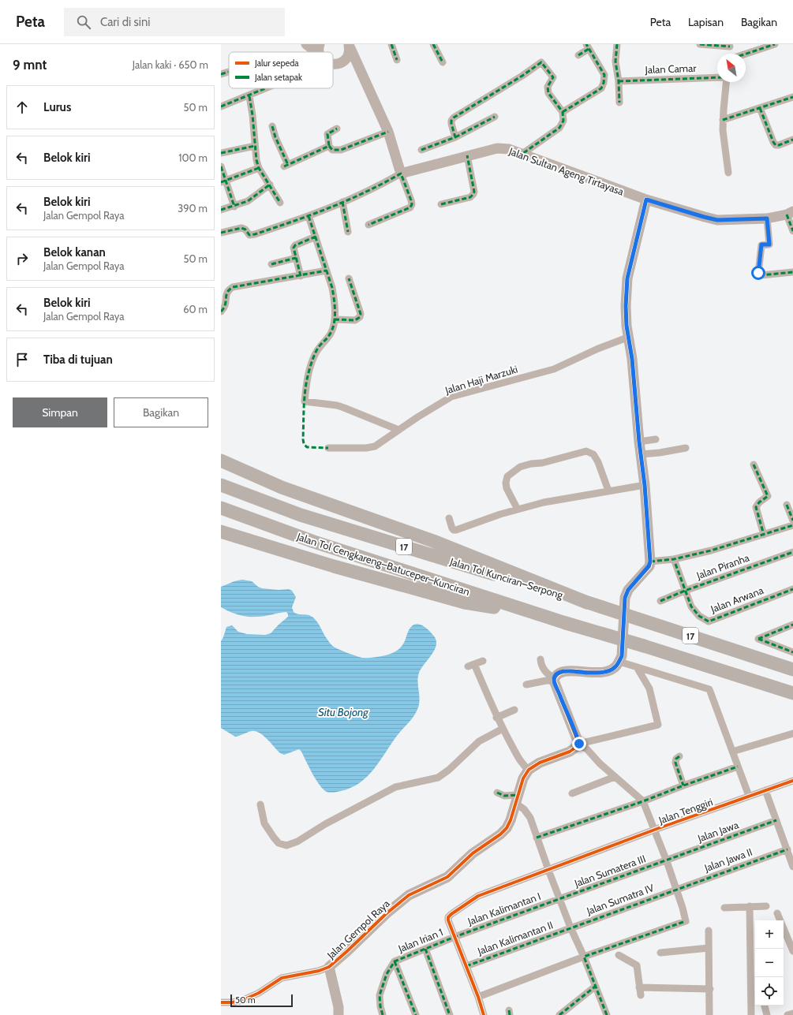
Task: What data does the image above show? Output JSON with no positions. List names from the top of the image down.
{
  "streets": {
    "highway": ["17", "Jalan Tol Cengkareng–Batuceper–Kunciran", "Jalan Tol Kunciran–Serpong"],
    "street": [
      "Jalan Camar",
      "Jalan Sultan Ageng Tirtayasa",
      "Jalan Haji Marzuki",
      "Jalan Piranha",
      "Jalan Arwana",
      "Jalan Tenggiri",
      "Jalan Jawa",
      "Jalan Jawa II",
      "Jalan Sumatera III",
      "Jalan Sumatra IV",
      "Jalan Kalimantan I",
      "Jalan Gempol Raya",
      "Jalan Kalimantan II",
      "Jalan Irian 1"
    ]
  },
  "crossings": [
    ["17", "Jalan Tol Cengkareng–Batuceper–Kunciran"],
    ["Jalan Piranha", "Jalan Arwana"],
    ["Jalan Tenggiri", "Jalan Kalimantan I"],
    ["Jalan Tenggiri", "Jalan Kalimantan II"],
    ["Jalan Tenggiri", "Jalan Irian 1"],
    ["Jalan Jawa", "Jalan Sumatera III"],
    ["Jalan Jawa II", "Jalan Sumatra IV"],
    ["Jalan Sumatera III", "Jalan Kalimantan I"],
    ["Jalan Sumatra IV", "Jalan Kalimantan II"],
    ["Jalan Kalimantan I", "Jalan Irian 1"]
  ],
  "water": ["Situ Bojong"],
  "legend": ["Jalur sepeda", "Jalan setapak"],
  "scale_bar": "50 m",
  "north": "top left",
  "page": {
    "header": "Peta",
    "search": "Cari di sini",
    "nav": ["Peta", "Lapisan", "Bagikan"],
    "heading": ["9 mnt", "Jalan kaki · 650 m"],
    "list": [
      ["Lurus", "50 m"],
      ["Belok kiri", "100 m"],
      ["Belok kiri", "Jalan Gempol Raya", "390 m"],
      ["Belok kanan", "Jalan Gempol Raya", "50 m"],
      ["Belok kiri", "Jalan Gempol Raya", "60 m"],
      "Tiba di tujuan"
    ],
    "buttons": ["Simpan", "Bagikan"],
    "map_buttons": ["+", "−"],
    "scale": "50 m"
  }
}
